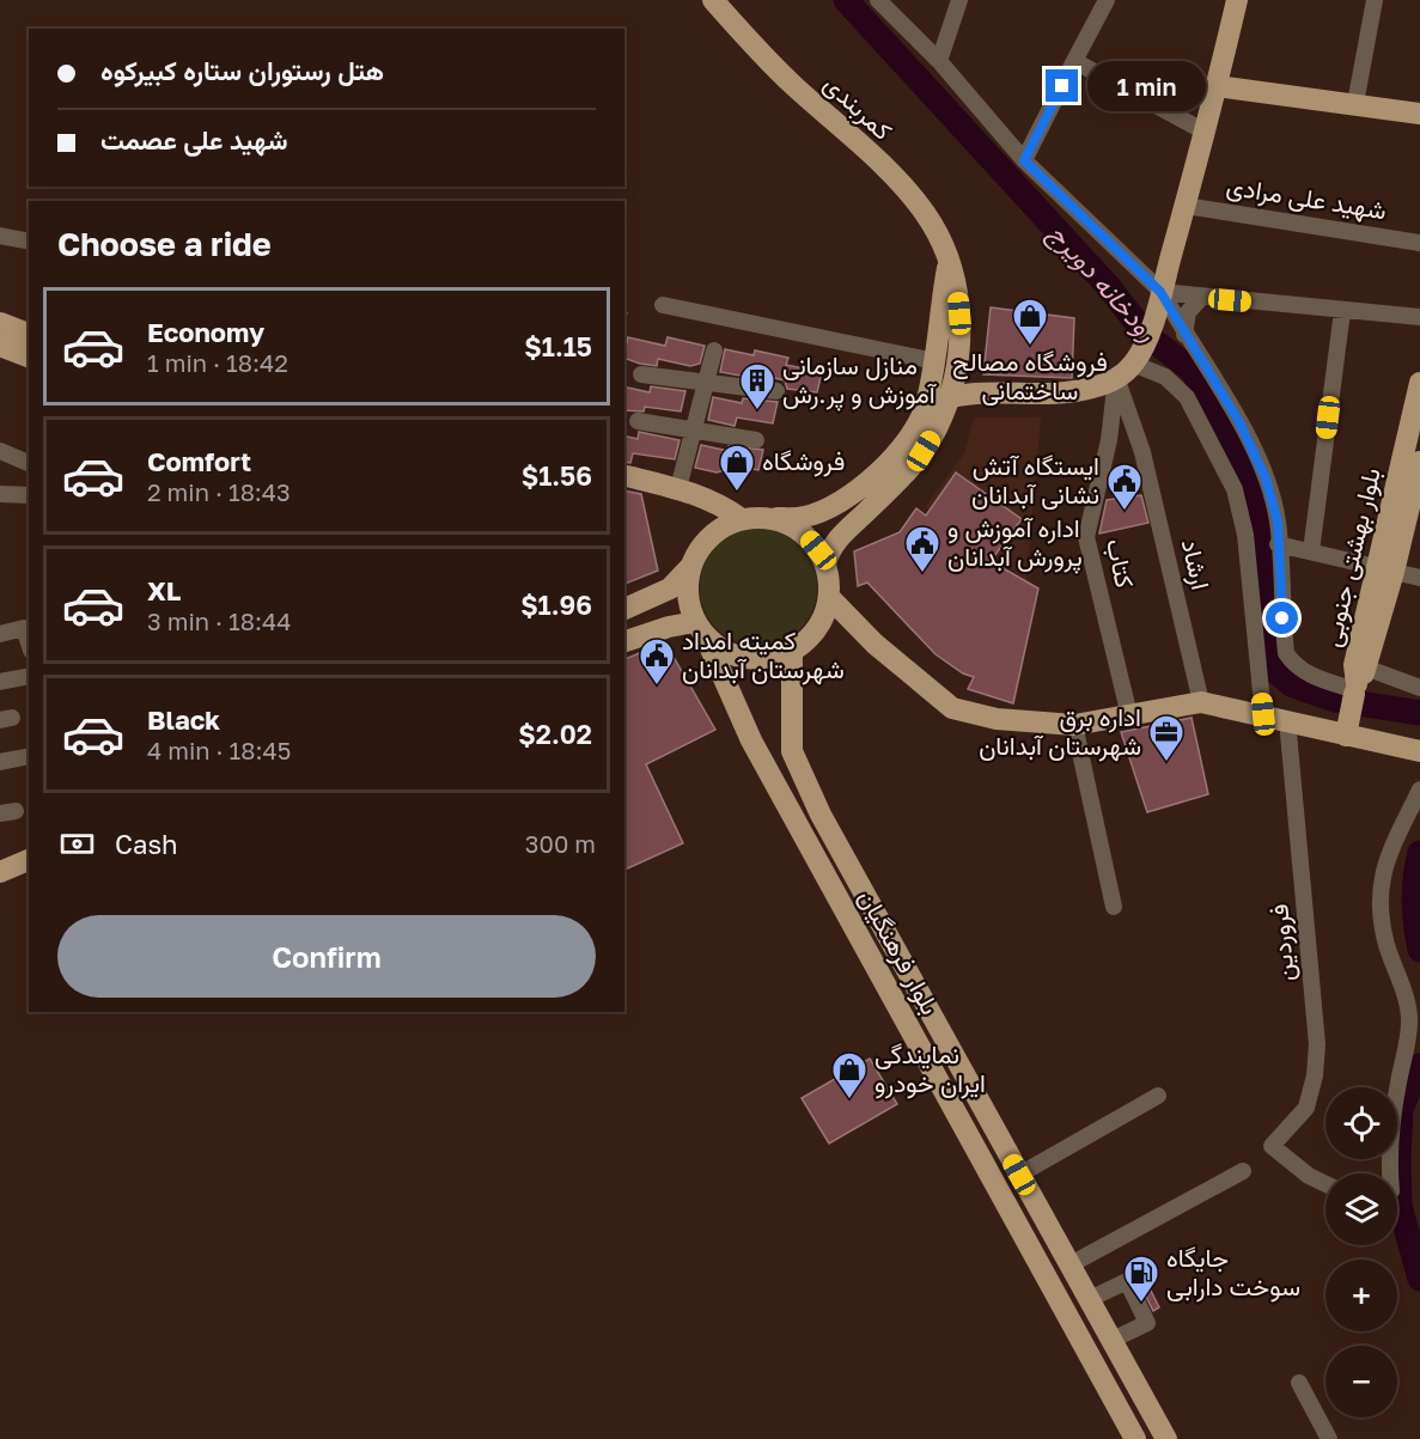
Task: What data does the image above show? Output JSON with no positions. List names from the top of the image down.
{
  "streets": {
    "main road": ["کمربندی", "بلوار بهشتی جنوبی", "بلوار فرهنگیان"],
    "street": [
      "شهید علی مرادی",
      "کتاب",
      "ارشاد",
      "فروردین"
    ]
  },
  "crossings": [
    ["کمربندی", "بلوار فرهنگیان"],
    ["کتاب", "ارشاد"]
  ],
  "water": ["رودخانه دویرج"],
  "places": {
    "shop": ["فروشگاه مصالح ساختمانی", "فروشگاه", "نمایندگی ایران خودرو"],
    "building": ["منازل سازمانی آموزش و پر.رش"],
    "public building": ["ایستگاه آتش نشانی آبدانان", "اداره آموزش و پرورش آبدانان", "کمیته امداد شهرستان آبدانان"],
    "office": ["اداره برق شهرستان آبدانان"],
    "fuel station": ["جایگاه سوخت دارابی"]
  },
  "page": {
    "banner": ["هتل رستوران ستاره کبیرکوه", "شهید علی عصمت"],
    "bubble": "1 min",
    "heading": "Choose a ride",
    "list": [
      {
        "name": "Economy",
        "note": "1 min · 18:42",
        "value": "$1.15"
      },
      {
        "name": "Comfort",
        "note": "2 min · 18:43",
        "value": "$1.56"
      },
      {
        "name": "XL",
        "note": "3 min · 18:44",
        "value": "$1.96"
      },
      {
        "name": "Black",
        "note": "4 min · 18:45",
        "value": "$2.02"
      }
    ],
    "pay": ["Cash", "300 m"],
    "buttons": "Confirm",
    "map_buttons": ["+", "−"]
  }
}
